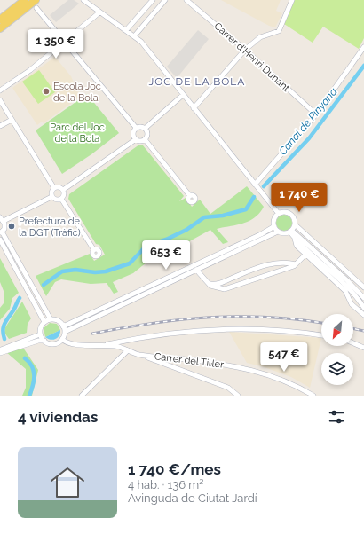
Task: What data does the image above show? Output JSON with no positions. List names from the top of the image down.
{
  "streets": {
    "street": ["Carrer d'Henri Dunant", "Carrer del Til·ler"]
  },
  "districts": ["JOC DE LA BOLA"],
  "water": ["Canal de Pinyana"],
  "parks": ["Parc del Joc de la Bola"],
  "places": ["Escola Joc de la Bola", "Prefectura de la DGT (Tràfic)"],
  "north": "bottom left",
  "page": {
    "price": [
      "1 350 €",
      "1 740 €",
      "653 €",
      "547 €"
    ],
    "heading": "4 viviendas",
    "list": [
      {
        "name": "1 740 €/mes",
        "note": "4 hab. · 136 m² · Avinguda de Ciutat Jardí"
      }
    ]
  }
}
